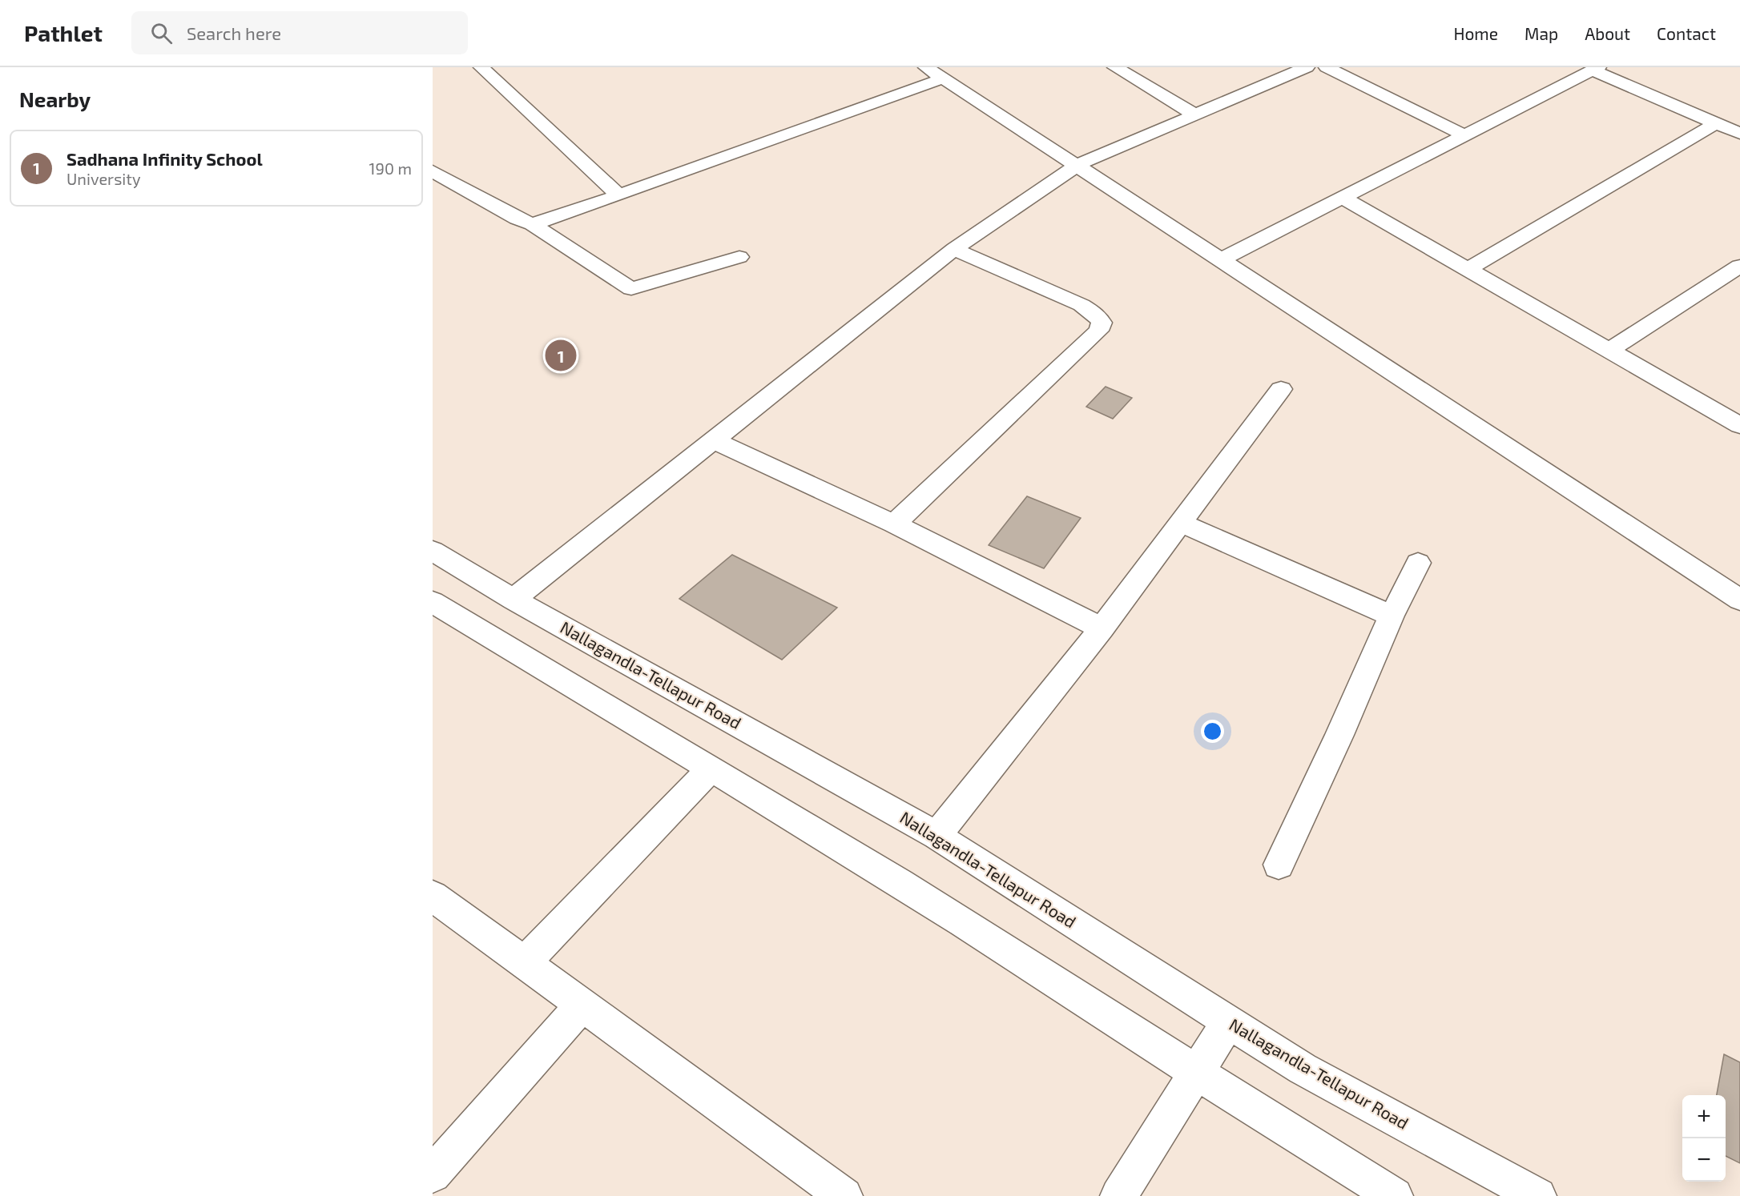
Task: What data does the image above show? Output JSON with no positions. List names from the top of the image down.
{
  "streets": {
    "street": ["Nallagandla-Tellapur Road"]
  },
  "page": {
    "header": "Pathlet",
    "search": "Search here",
    "nav": [
      "Home",
      "Map",
      "About",
      "Contact"
    ],
    "heading": "Nearby",
    "list": [
      {
        "mark": "1",
        "name": "Sadhana Infinity School",
        "note": "University",
        "value": "190 m"
      }
    ],
    "pins": "1",
    "map_buttons": ["+", "−"]
  }
}
